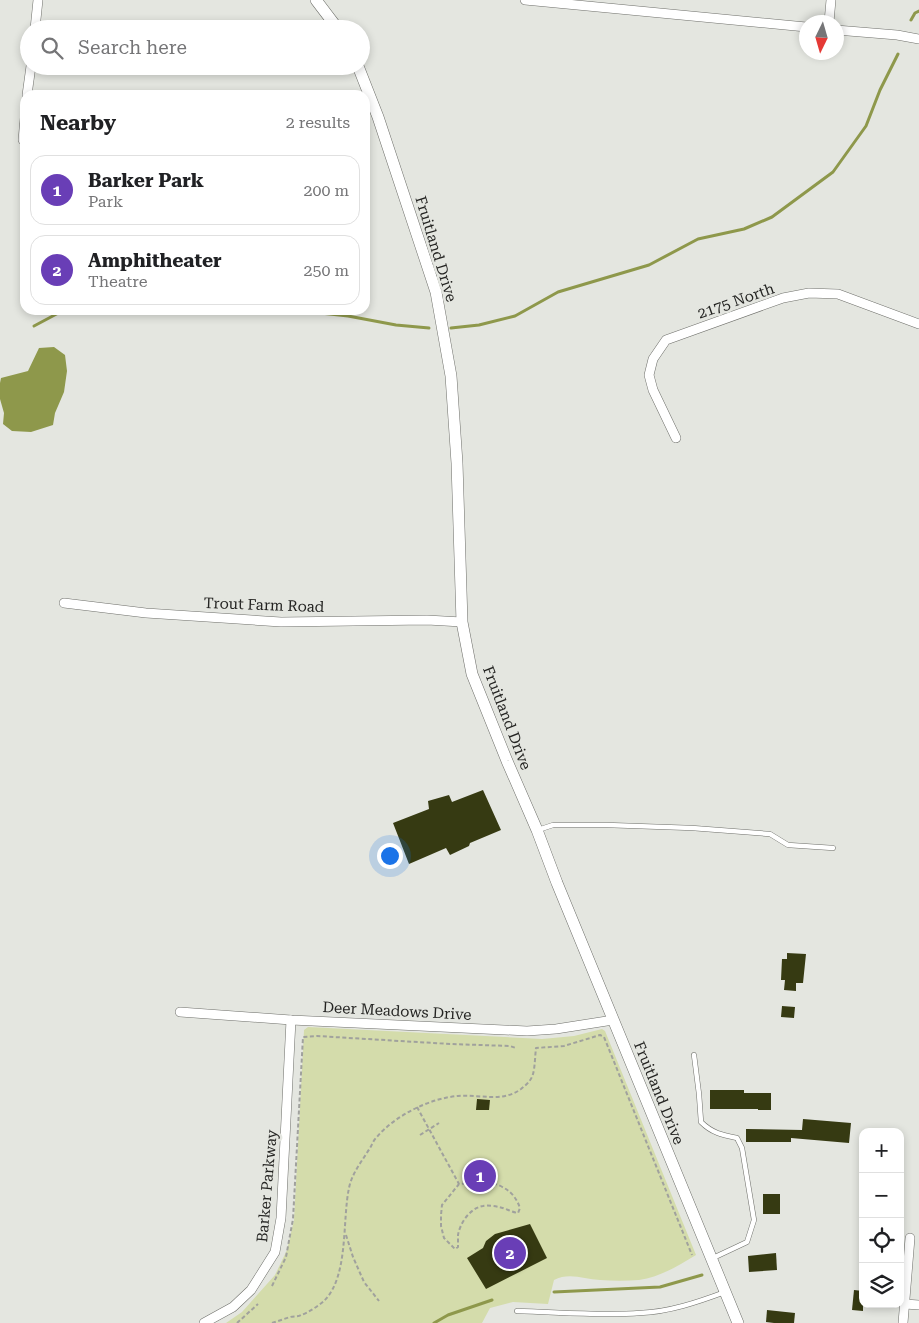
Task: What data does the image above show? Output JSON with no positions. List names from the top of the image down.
{
  "streets": {
    "street": [
      "Fruitland Drive",
      "2175 North",
      "Trout Farm Road",
      "Deer Meadows Drive",
      "Barker Parkway"
    ]
  },
  "crossings": [
    ["Fruitland Drive", "Trout Farm Road"],
    ["Fruitland Drive", "Deer Meadows Drive"],
    ["Deer Meadows Drive", "Barker Parkway"]
  ],
  "north": "bottom",
  "page": {
    "search": "Search here",
    "heading": ["Nearby", "2 results"],
    "list": [
      {
        "mark": "1",
        "name": "Barker Park",
        "note": "Park",
        "value": "200 m"
      },
      {
        "mark": "2",
        "name": "Amphitheater",
        "note": "Theatre",
        "value": "250 m"
      }
    ],
    "map_buttons": ["+", "−"],
    "pins": ["1", "2"]
  }
}
